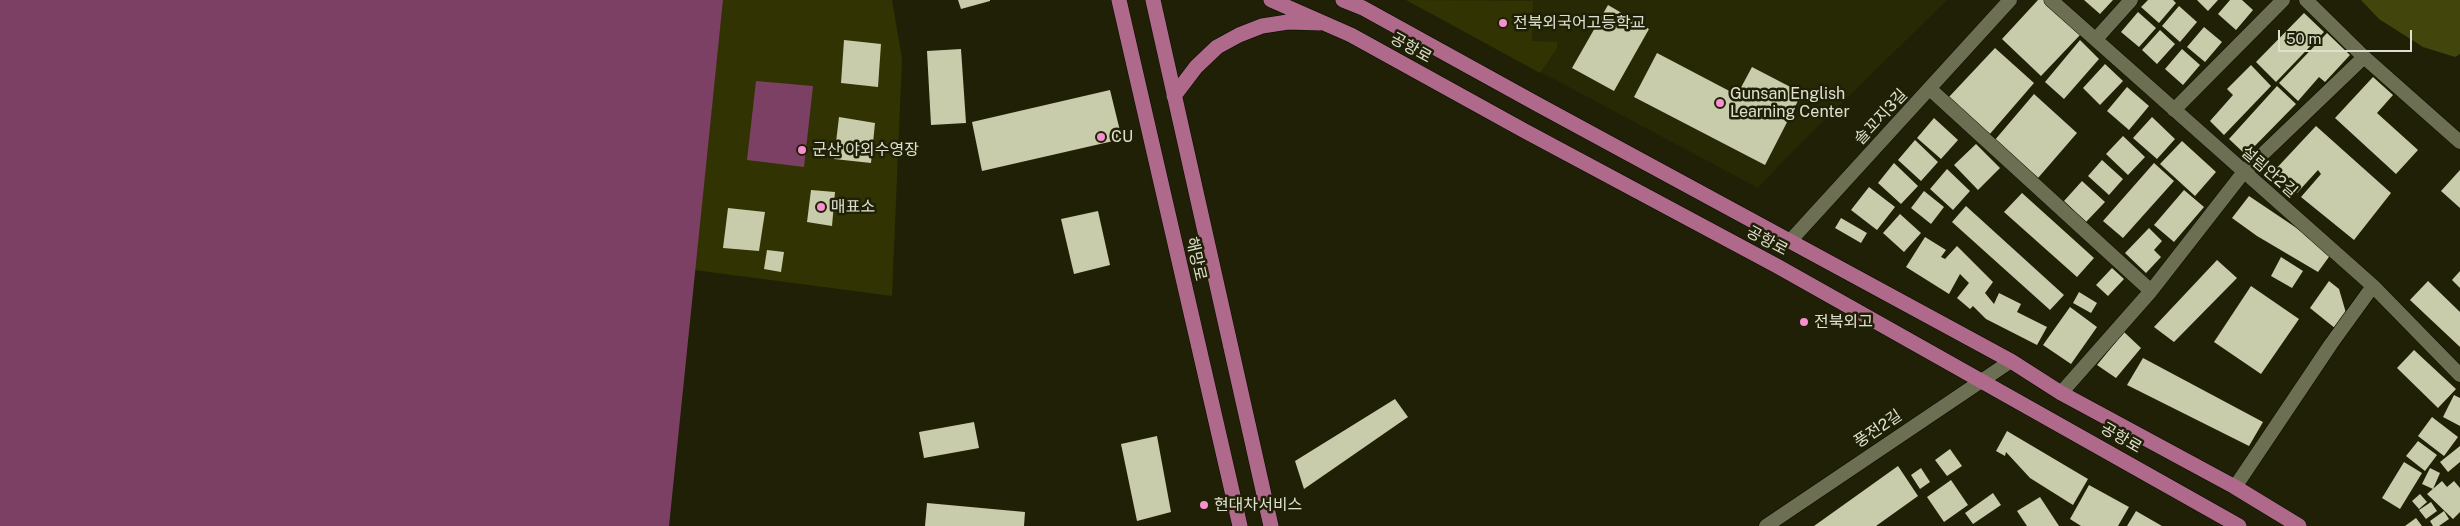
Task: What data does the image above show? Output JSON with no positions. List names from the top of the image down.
{
  "streets": {
    "main road": ["공항로", "해망로"],
    "street": ["솔꼬지3길", "설림안2길", "풍전2길"]
  },
  "crossings": [
    ["공항로", "솔꼬지3길"],
    ["공항로", "풍전2길"]
  ],
  "places": [
    "전북외국어고등학교",
    "Gunsan English Learning Center",
    "CU",
    "군산 야외수영장",
    "매표소",
    "전북외고",
    "현대차서비스"
  ],
  "scale_bar": "50 m"
}
